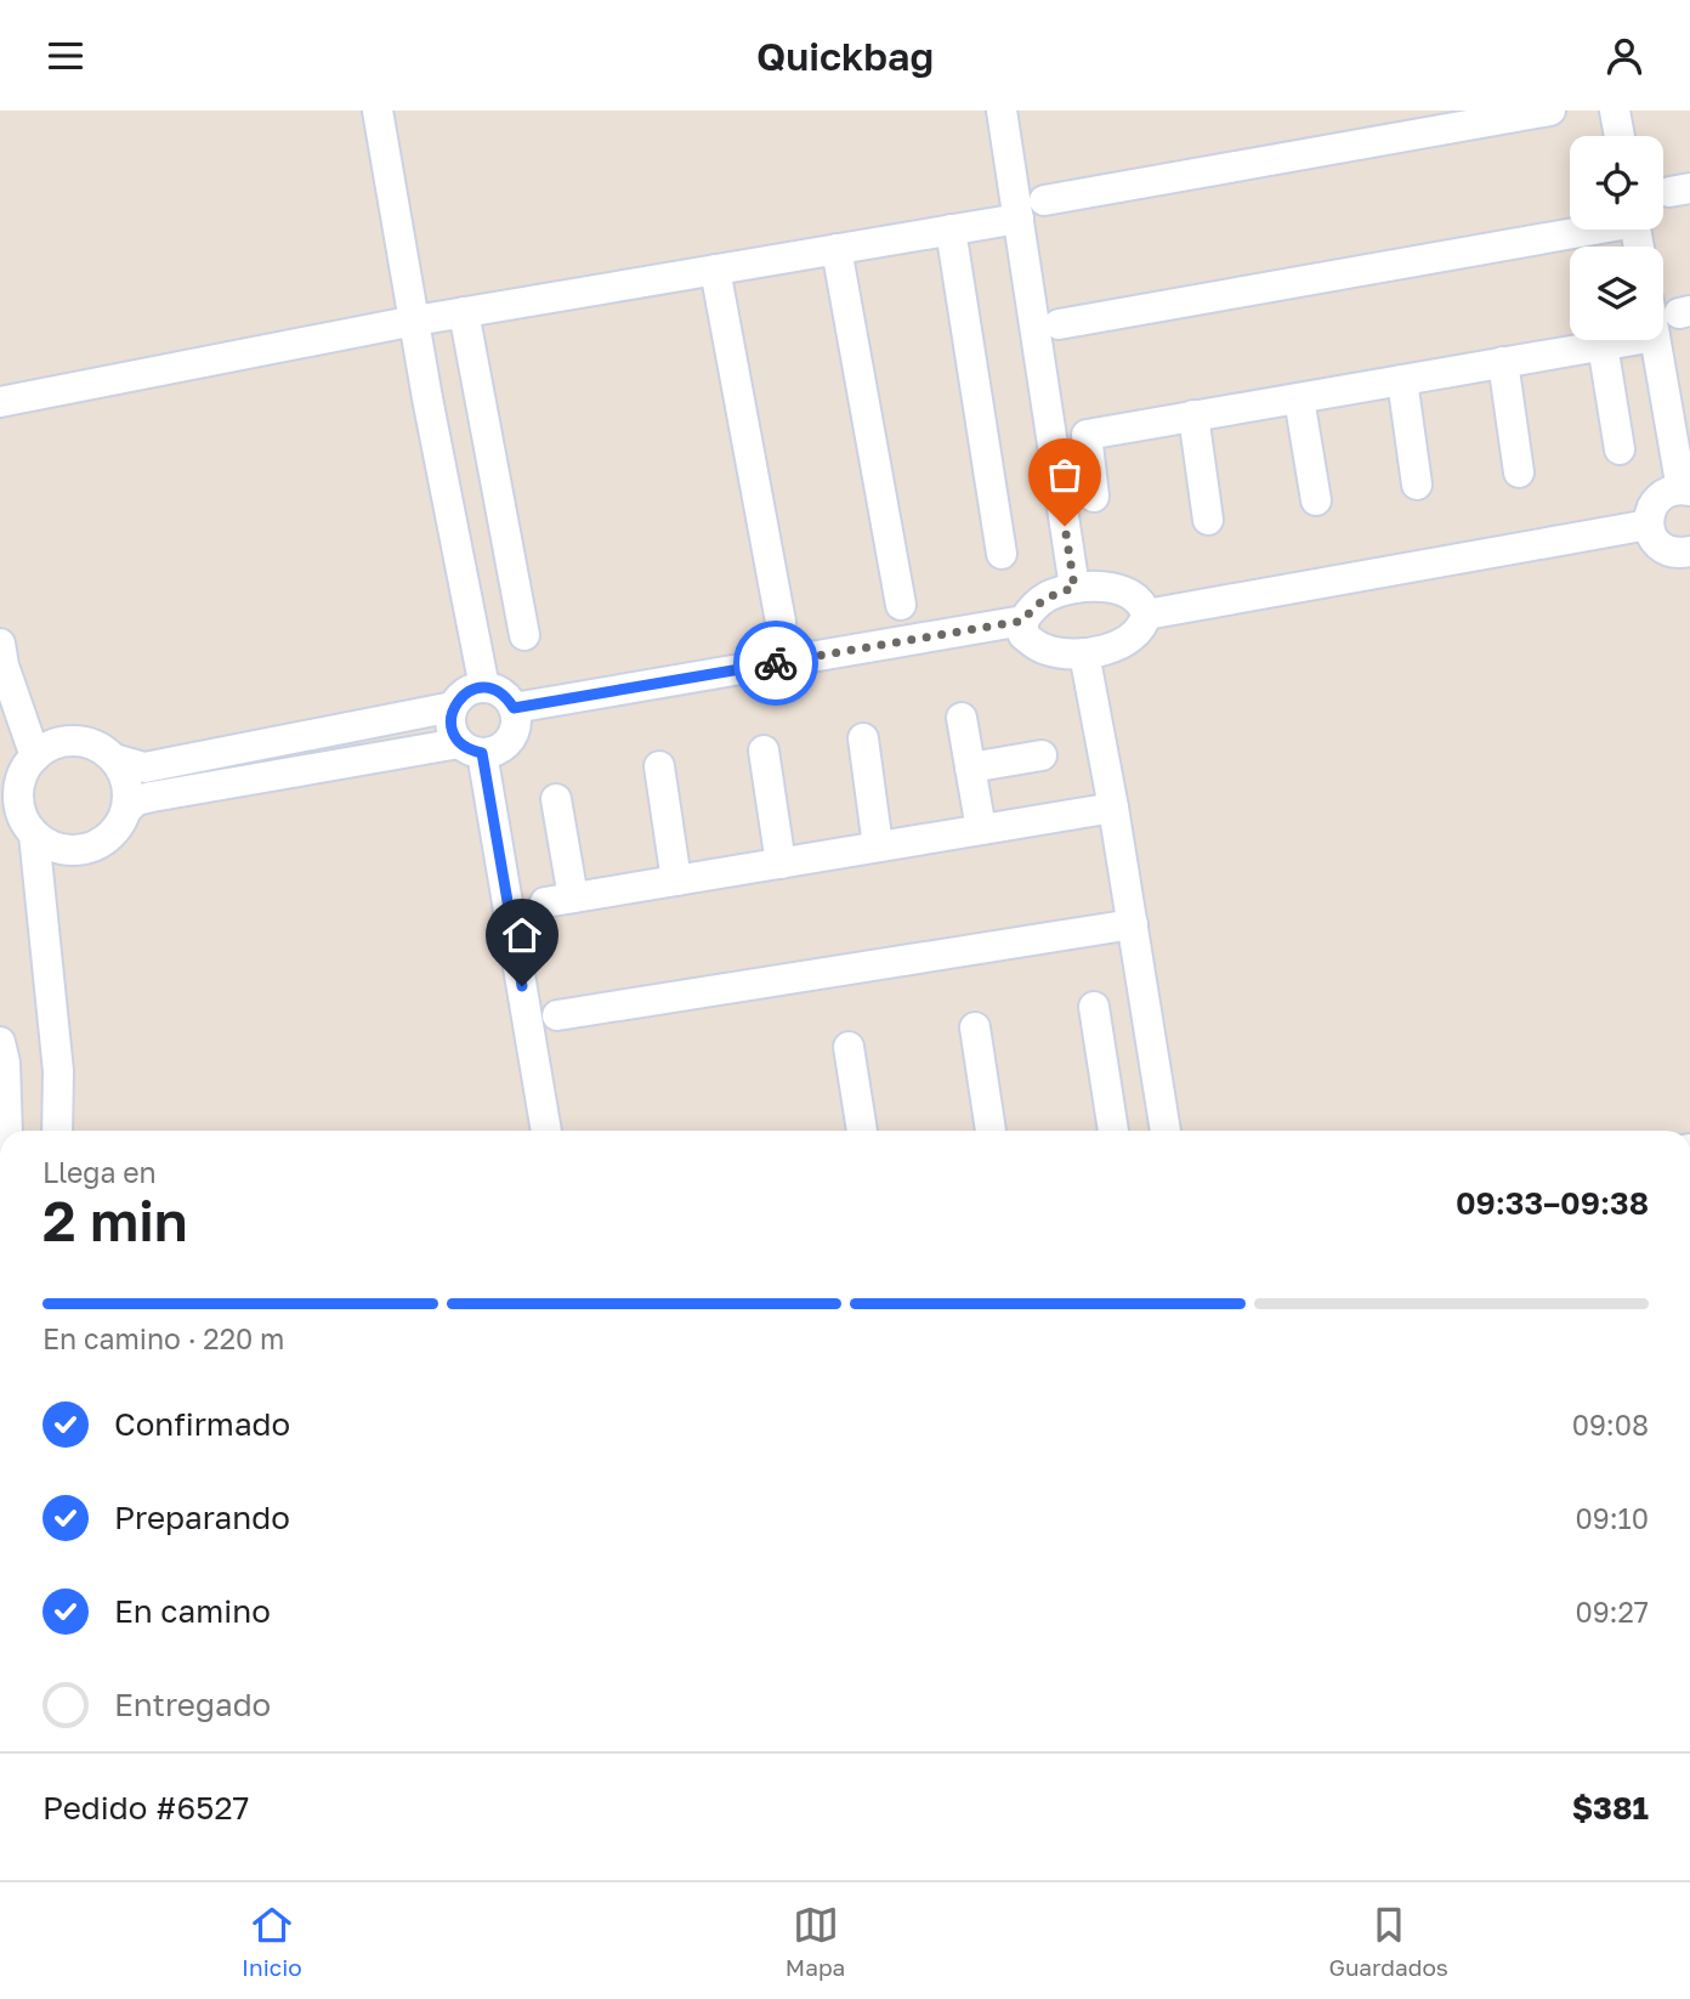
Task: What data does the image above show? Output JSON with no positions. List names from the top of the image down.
{
  "page": {
    "header": "Quickbag",
    "heading": ["2 min", "Llega en", "09:33–09:38"],
    "panel": ["Pedido #6527", "$381"],
    "bar": "En camino · 220 m",
    "list": [
      ["Confirmado", "09:08"],
      ["Preparando", "09:10"],
      ["En camino", "09:27"],
      "Entregado"
    ],
    "tabs": ["Inicio", "Mapa", "Guardados"]
  }
}
